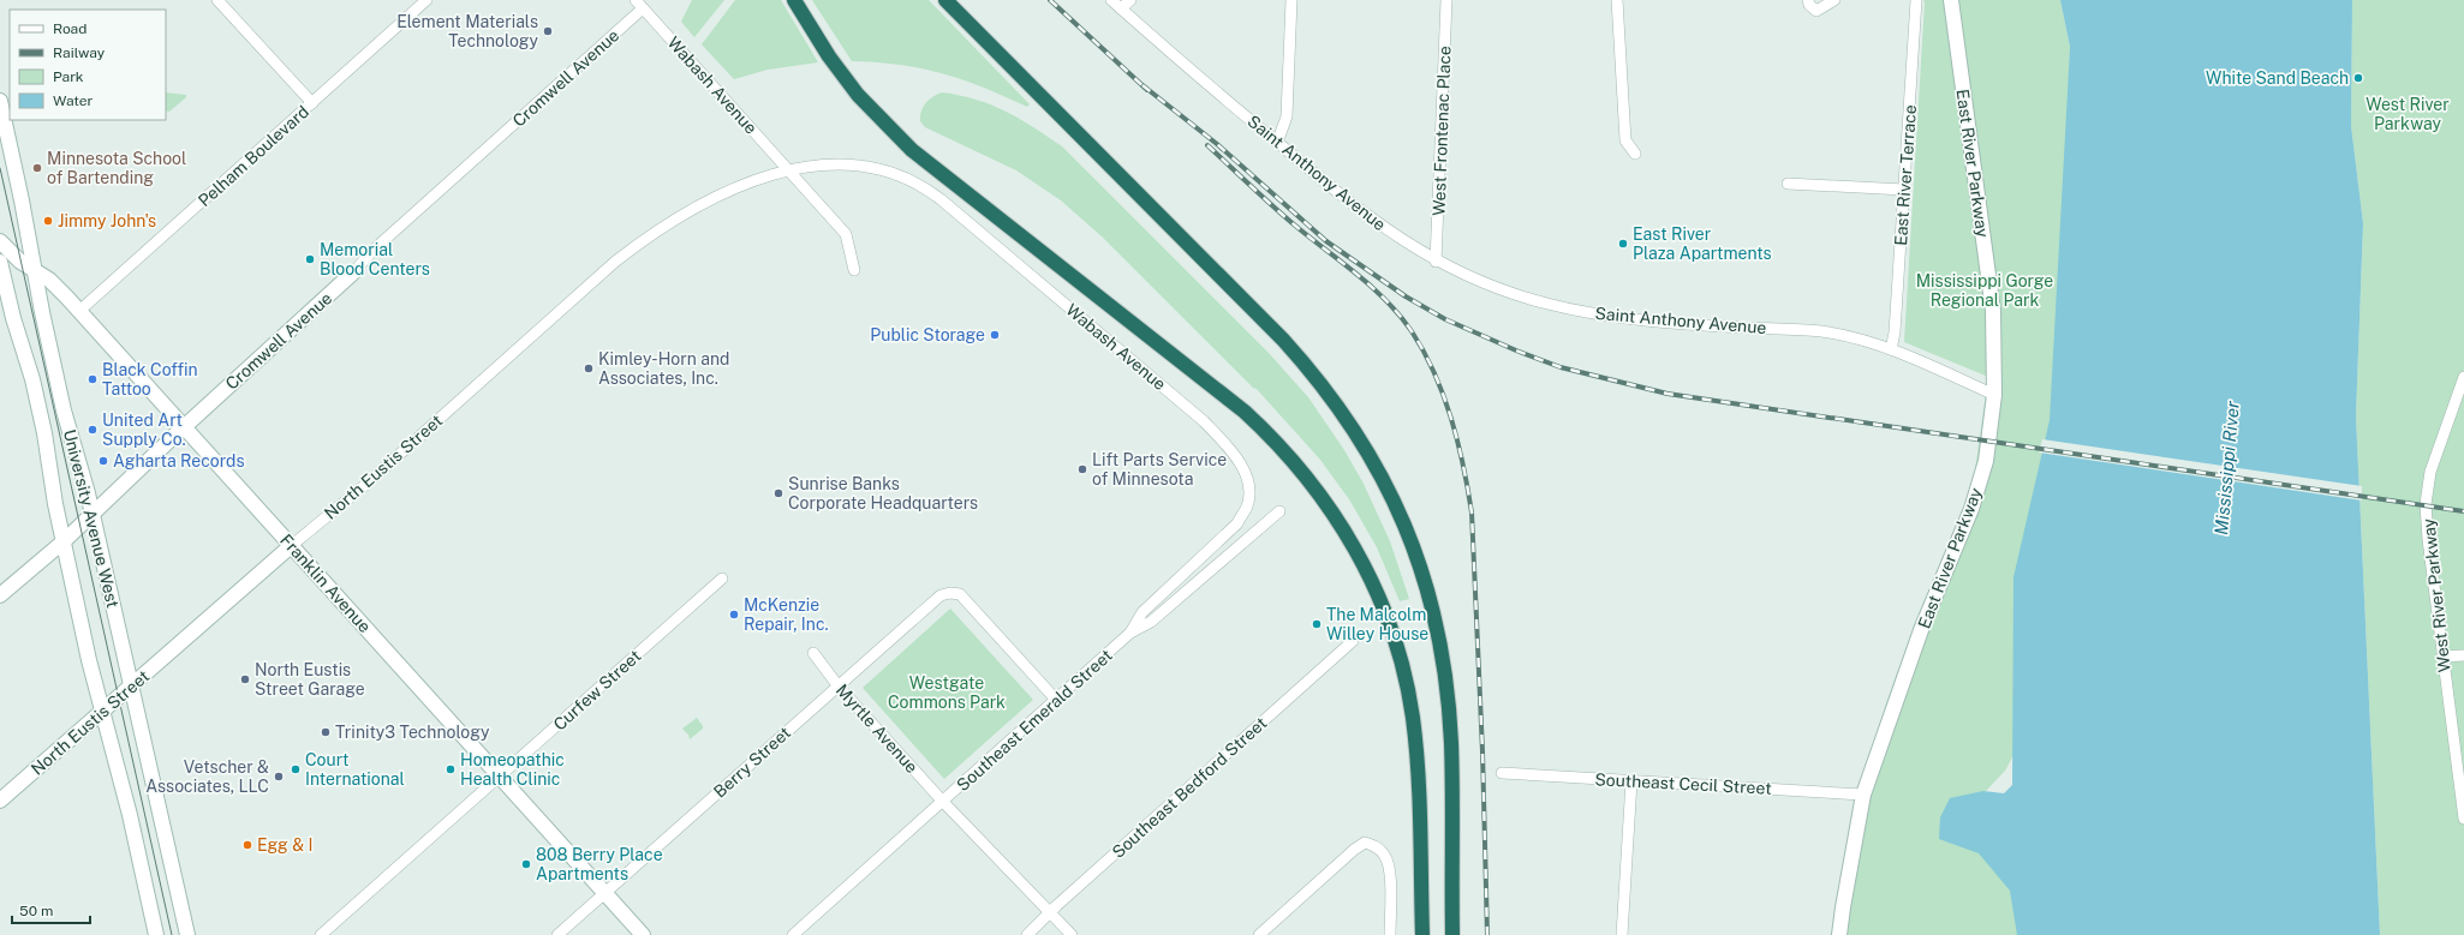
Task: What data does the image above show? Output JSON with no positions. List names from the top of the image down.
{
  "streets": {
    "main road": [
      "Cromwell Avenue",
      "East River Parkway",
      "North Eustis Street",
      "University Avenue West",
      "Franklin Avenue"
    ],
    "street": [
      "Wabash Avenue",
      "West Frontenac Place",
      "Pelham Boulevard",
      "Saint Anthony Avenue",
      "East River Terrace",
      "West River Parkway",
      "Curfew Street",
      "Southeast Emerald Street",
      "Myrtle Avenue",
      "Berry Street",
      "Southeast Cecil Street",
      "Southeast Bedford Street"
    ]
  },
  "crossings": [
    ["Cromwell Avenue", "Wabash Avenue"],
    ["Cromwell Avenue", "University Avenue West"],
    ["Cromwell Avenue", "Franklin Avenue"],
    ["Wabash Avenue", "North Eustis Street"],
    ["Wabash Avenue", "Southeast Emerald Street"],
    ["West Frontenac Place", "Saint Anthony Avenue"],
    ["Pelham Boulevard", "Franklin Avenue"],
    ["East River Parkway", "Saint Anthony Avenue"],
    ["East River Parkway", "Southeast Cecil Street"],
    ["Saint Anthony Avenue", "East River Terrace"],
    ["North Eustis Street", "University Avenue West"],
    ["North Eustis Street", "Franklin Avenue"],
    ["University Avenue West", "Franklin Avenue"],
    ["Franklin Avenue", "Curfew Street"],
    ["Franklin Avenue", "Berry Street"],
    ["Southeast Emerald Street", "Myrtle Avenue"],
    ["Southeast Emerald Street", "Berry Street"],
    ["Myrtle Avenue", "Berry Street"],
    ["Myrtle Avenue", "Southeast Bedford Street"]
  ],
  "water": ["Mississippi River"],
  "parks": ["West River Parkway", "Mississippi Gorge Regional Park", "Westgate Commons Park"],
  "places": [
    "Element Materials Technology",
    "White Sand Beach",
    "Minnesota School of Bartending",
    "Jimmy John's",
    "East River Plaza Apartments",
    "Memorial Blood Centers",
    "Public Storage",
    "Kimley-Horn and Associates, Inc.",
    "Black Coffin Tattoo",
    "United Art Supply Co.",
    "Agharta Records",
    "Lift Parts Service of Minnesota",
    "Sunrise Banks Corporate Headquarters",
    "McKenzie Repair, Inc.",
    "The Malcolm Willey House",
    "North Eustis Street Garage",
    "Trinity3 Technology",
    "Court International",
    "Homeopathic Health Clinic",
    "Vetscher & Associates, LLC",
    "Egg & I",
    "808 Berry Place Apartments"
  ],
  "legend": [
    "Road",
    "Railway",
    "Park",
    "Water"
  ],
  "scale_bar": "50 m"
}
